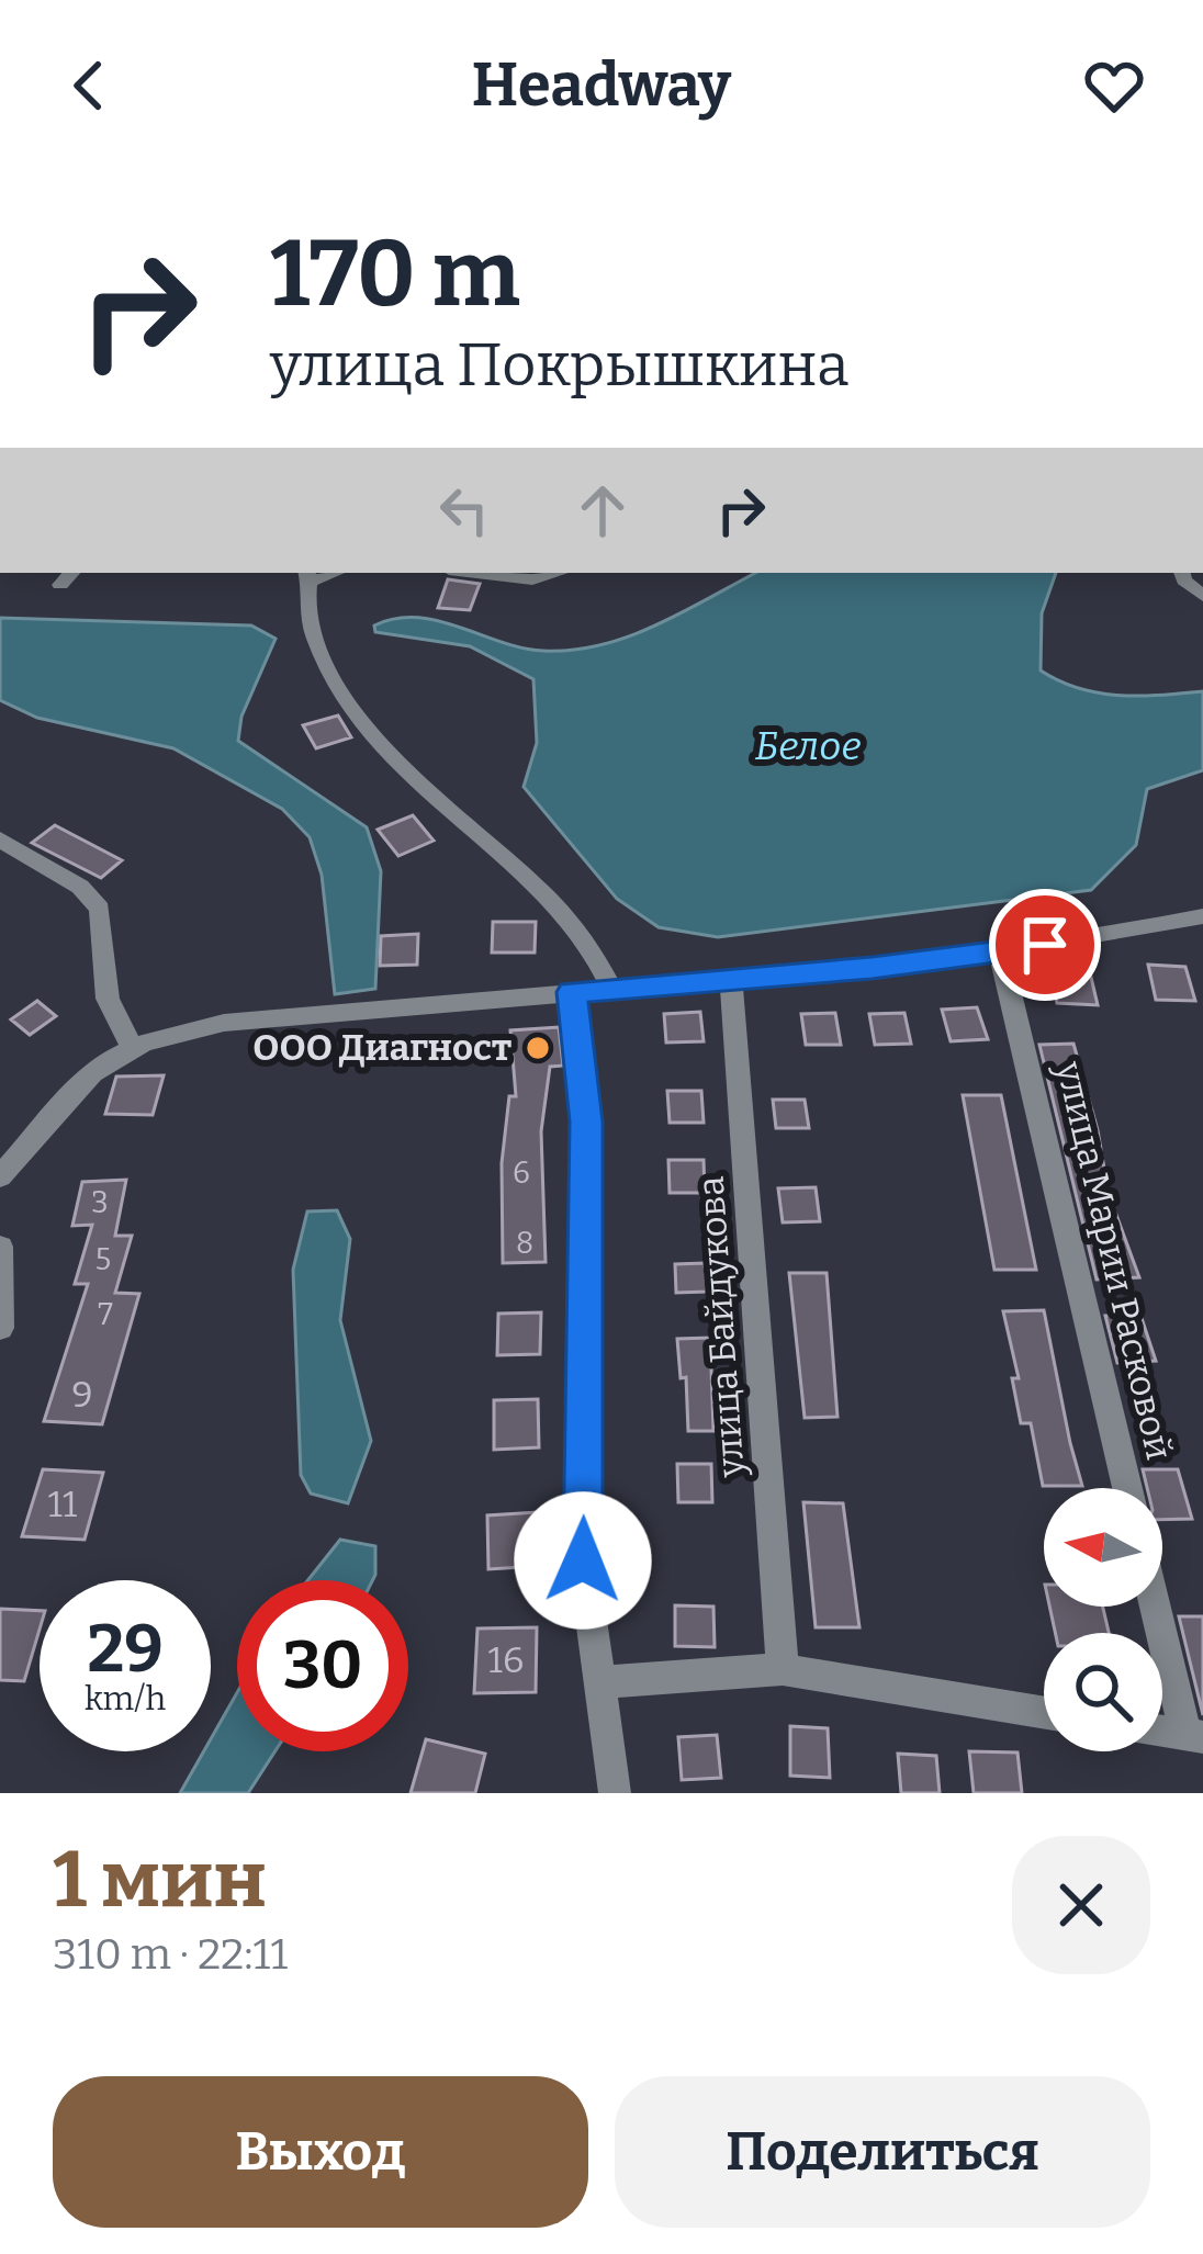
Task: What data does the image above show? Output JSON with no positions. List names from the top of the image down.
{
  "streets": {
    "street": ["улица Марии Расковой", "улица Байдукова"]
  },
  "water": ["Белое"],
  "places": ["ООО Диагност"],
  "house_numbers": [
    "6",
    "3",
    "8",
    "5",
    "7",
    "9",
    "11",
    "16"
  ],
  "north": "left",
  "page": {
    "header": "Headway",
    "turn": ["170 m", "улица Покрышкина"],
    "speed": "29 km/h",
    "limit": "30",
    "heading": ["1 мин", "310 m · 22:11"],
    "buttons": ["Выход", "Поделиться"]
  }
}
